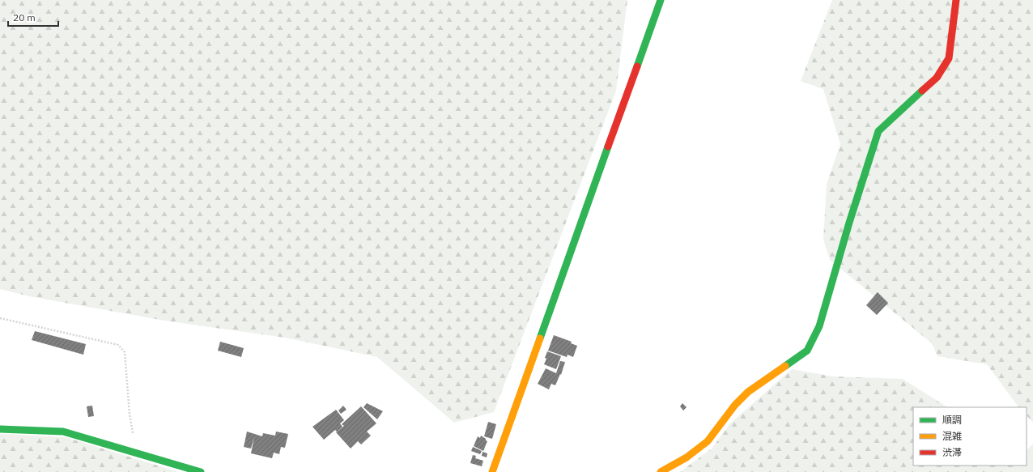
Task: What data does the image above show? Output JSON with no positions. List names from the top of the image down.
{
  "legend": ["順調", "混雑", "渋滞"],
  "scale_bar": "20 m"
}
